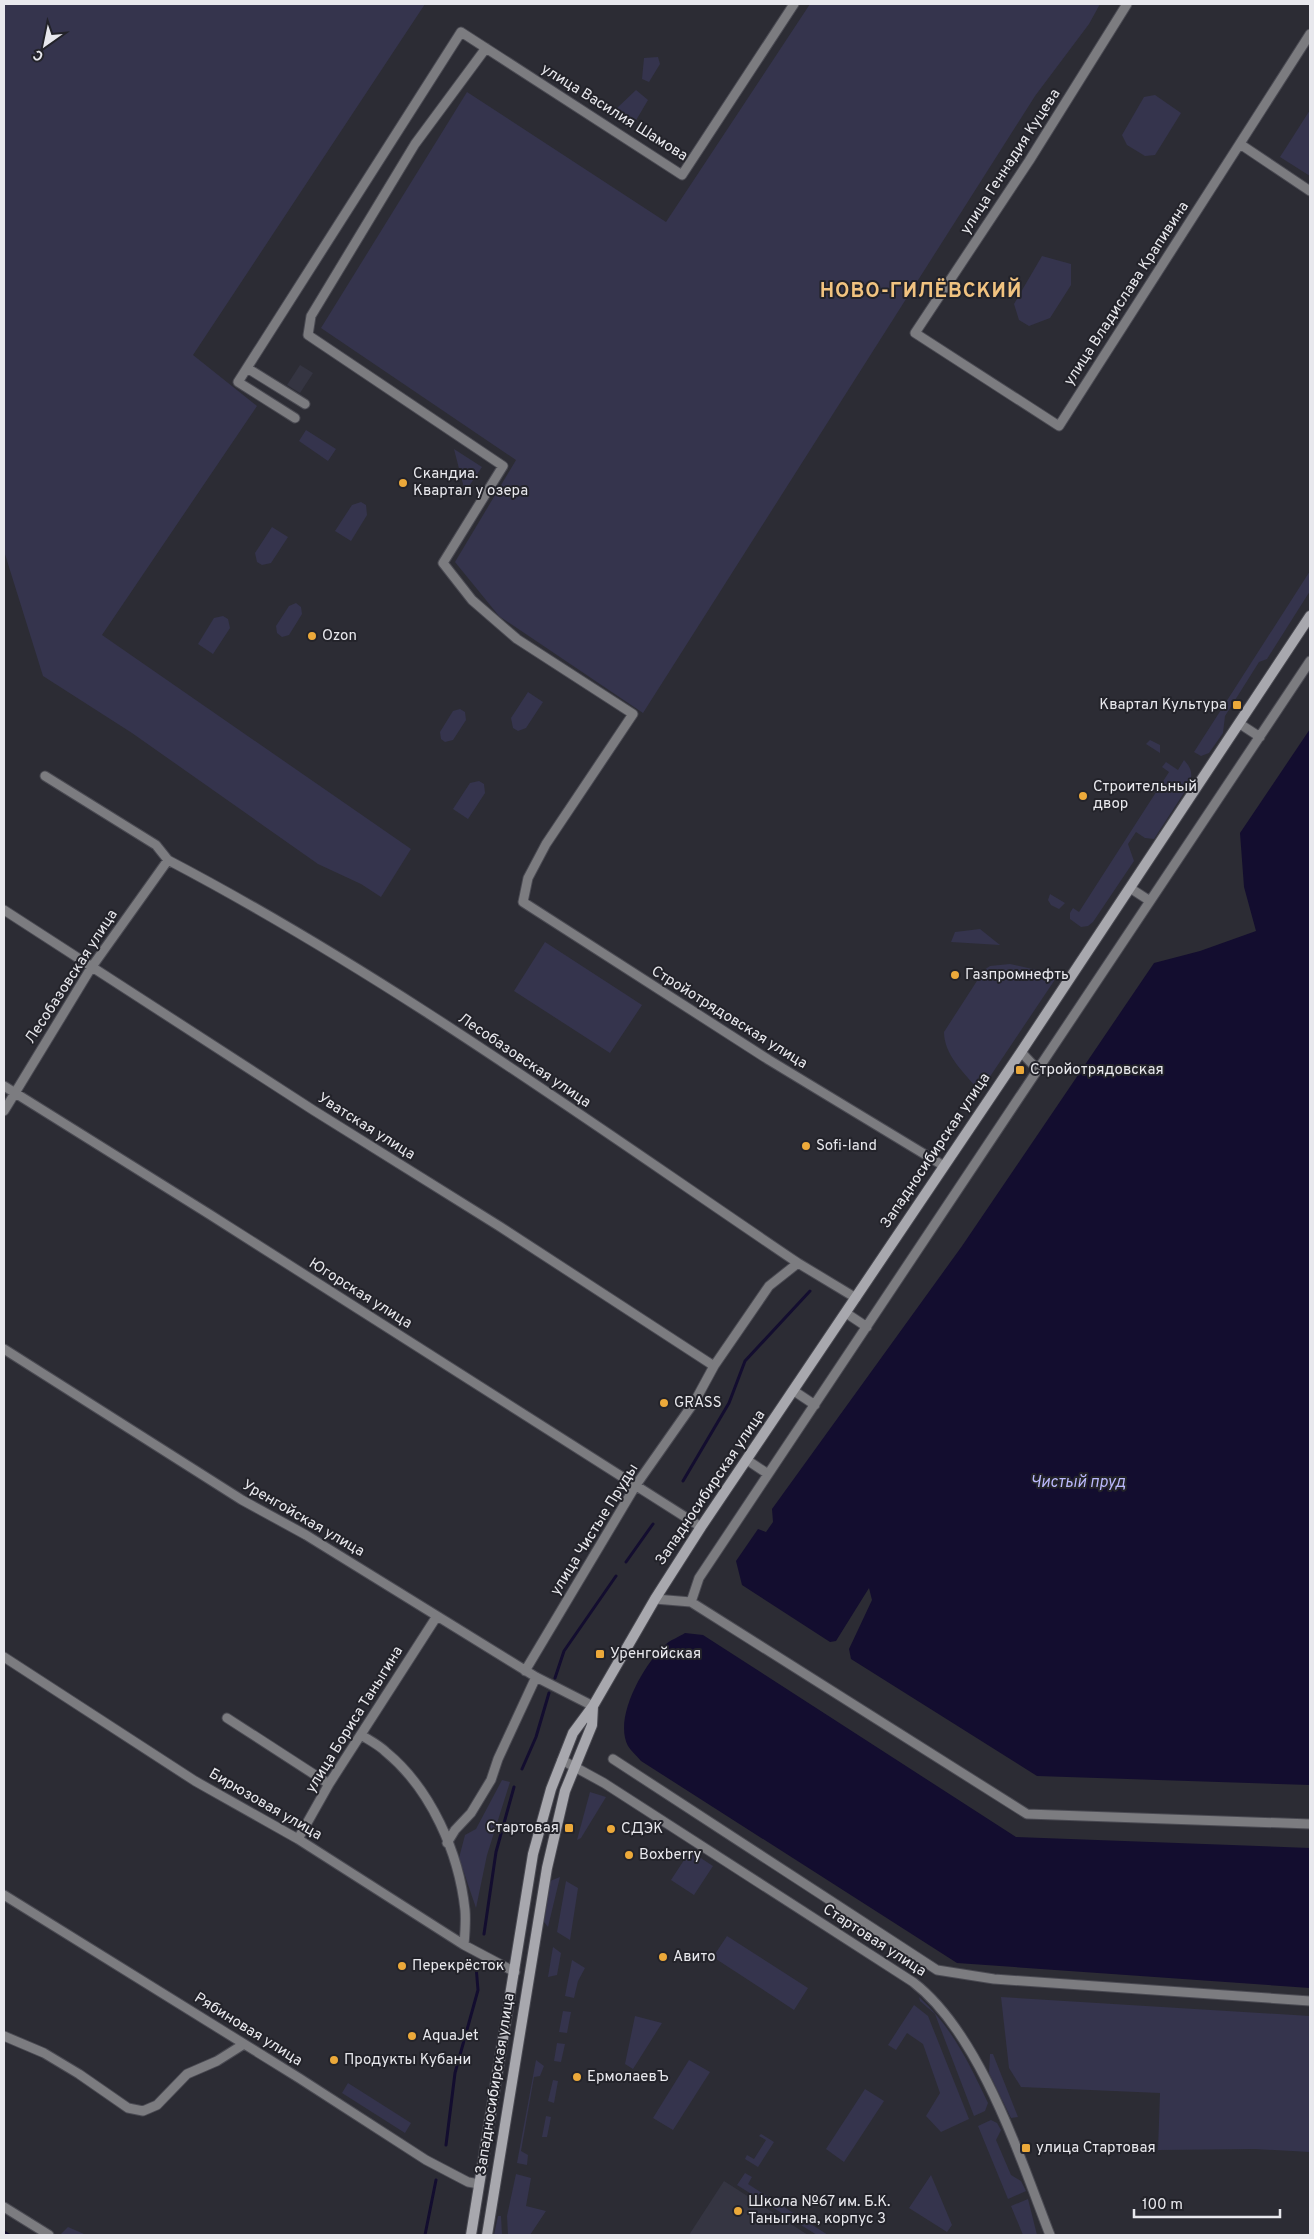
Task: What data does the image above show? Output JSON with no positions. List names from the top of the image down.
{
  "streets": {
    "main road": ["Западносибирская улица"],
    "street": [
      "улица Василия Шамова",
      "улица Геннадия Куцева",
      "улица Владислава Крапивина",
      "Лесобазовская улица",
      "Стройотрядовская улица",
      "Уватская улица",
      "Югорская улица",
      "Уренгойская улица",
      "улица Чистые Пруды",
      "улица Бориса Таныгина",
      "Бирюзовая улица",
      "Стартовая улица",
      "Рябиновая улица"
    ]
  },
  "crossings": [
    ["улица Василия Шамова", "Стройотрядовская улица"],
    ["улица Геннадия Куцева", "улица Владислава Крапивина"],
    ["Лесобазовская улица", "Уватская улица"],
    ["Лесобазовская улица", "Западносибирская улица"],
    ["Лесобазовская улица", "Югорская улица"],
    ["Лесобазовская улица", "улица Чистые Пруды"],
    ["Стройотрядовская улица", "Западносибирская улица"],
    ["Уватская улица", "улица Чистые Пруды"],
    ["Западносибирская улица", "Югорская улица"],
    ["Западносибирская улица", "Уренгойская улица"],
    ["Западносибирская улица", "Бирюзовая улица"],
    ["Западносибирская улица", "Стартовая улица"],
    ["Западносибирская улица", "Рябиновая улица"],
    ["Югорская улица", "улица Чистые Пруды"],
    ["Уренгойская улица", "улица Чистые Пруды"],
    ["Уренгойская улица", "улица Бориса Таныгина"],
    ["улица Бориса Таныгина", "Бирюзовая улица"]
  ],
  "districts": ["НОВО-ГИЛЁВСКИЙ"],
  "water": ["Чистый пруд"],
  "places": {
    "other": [
      "Скандиа. Квартал у озера",
      "Ozon",
      "Строительный двор",
      "Газпромнефть",
      "Sofi-land",
      "GRASS",
      "СДЭК",
      "Boxberry",
      "Авито",
      "Перекрёсток",
      "AquaJet",
      "Продукты Кубани",
      "ЕрмолаевЪ",
      "Школа №67 им. Б.К. Таныгина, корпус 3"
    ],
    "transit": [
      "Квартал Культура",
      "Стройотрядовская",
      "Уренгойская",
      "Стартовая",
      "улица Стартовая"
    ]
  },
  "scale_bar": "100 m",
  "north": "bottom left"
}
